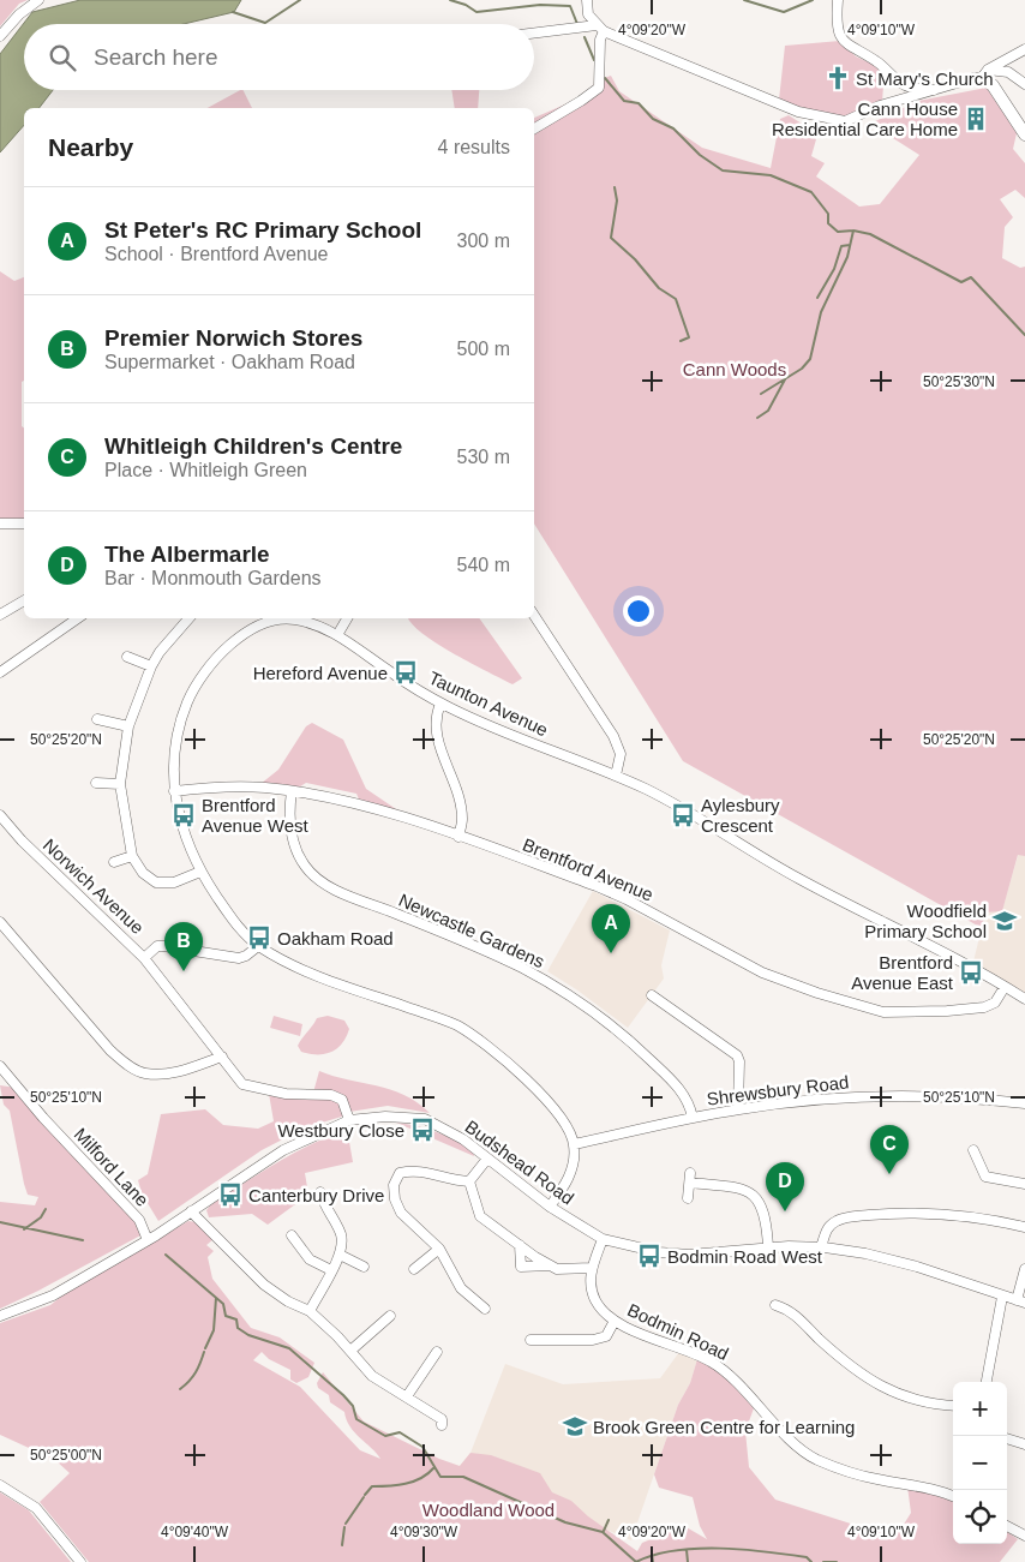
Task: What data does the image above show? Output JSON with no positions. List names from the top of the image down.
{
  "streets": {
    "street": [
      "Taunton Avenue",
      "Brentford Avenue",
      "Norwich Avenue",
      "Newcastle Gardens",
      "Shrewsbury Road",
      "Budshead Road",
      "Milford Lane",
      "Bodmin Road"
    ]
  },
  "crossings": [
    ["Taunton Avenue", "Brentford Avenue"],
    ["Taunton Avenue", "Shrewsbury Road"],
    ["Brentford Avenue", "Newcastle Gardens"],
    ["Norwich Avenue", "Budshead Road"],
    ["Newcastle Gardens", "Shrewsbury Road"],
    ["Budshead Road", "Milford Lane"],
    ["Budshead Road", "Bodmin Road"]
  ],
  "parks": ["Cann Woods", "Woodland Wood"],
  "places": {
    "church": ["St Mary's Church"],
    "building": ["Cann House Residential Care Home"],
    "bus stop": [
      "Hereford Avenue",
      "Brentford Avenue West",
      "Aylesbury Crescent",
      "Oakham Road",
      "Brentford Avenue East",
      "Westbury Close",
      "Canterbury Drive",
      "Bodmin Road West"
    ],
    "school or university": ["Woodfield Primary School", "Brook Green Centre for Learning"]
  },
  "page": {
    "search": "Search here",
    "heading": ["Nearby", "4 results"],
    "list": [
      {
        "mark": "A",
        "name": "St Peter's RC Primary School",
        "note": "School · Brentford Avenue",
        "value": "300 m"
      },
      {
        "mark": "B",
        "name": "Premier Norwich Stores",
        "note": "Supermarket · Oakham Road",
        "value": "500 m"
      },
      {
        "mark": "C",
        "name": "Whitleigh Children's Centre",
        "note": "Place · Whitleigh Green",
        "value": "530 m"
      },
      {
        "mark": "D",
        "name": "The Albermarle",
        "note": "Bar · Monmouth Gardens",
        "value": "540 m"
      }
    ],
    "pins": [
      "A",
      "B",
      "C",
      "D"
    ],
    "map_buttons": ["+", "−"]
  },
  "coordinates": [
    "4°09'20\"W",
    "4°09'10\"W",
    "50°25'30\"N",
    "50°25'20\"N",
    "50°25'10\"N",
    "50°25'00\"N",
    "4°09'40\"W",
    "4°09'30\"W"
  ]
}
